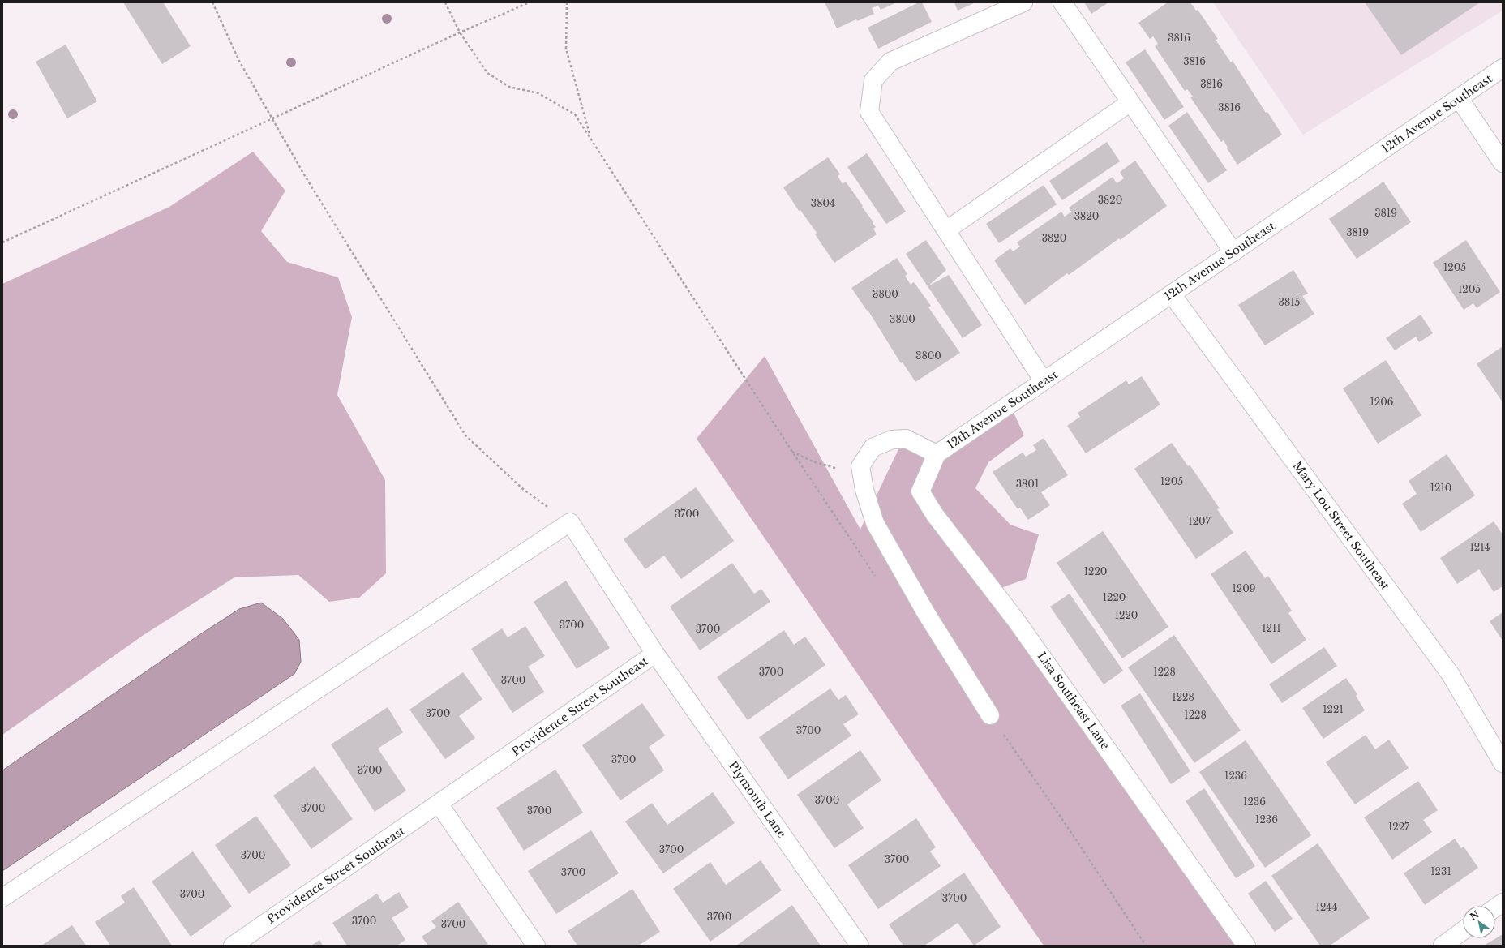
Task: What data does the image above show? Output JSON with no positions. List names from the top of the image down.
{
  "streets": {
    "street": [
      "12th Avenue Southeast",
      "Mary Lou Street Southeast",
      "Lisa Southeast Lane",
      "Providence Street Southeast",
      "Plymouth Lane"
    ]
  },
  "crossings": [
    ["12th Avenue Southeast", "Mary Lou Street Southeast"],
    ["12th Avenue Southeast", "Lisa Southeast Lane"],
    ["Providence Street Southeast", "Plymouth Lane"]
  ],
  "house_numbers": [
    "3816",
    "3816",
    "3816",
    "3816",
    "3820",
    "3804",
    "3819",
    "3820",
    "3819",
    "3820",
    "1205",
    "1205",
    "3800",
    "3815",
    "3800",
    "3800",
    "1206",
    "1205",
    "3801",
    "1210",
    "3700",
    "1207",
    "1214",
    "1220",
    "1209",
    "1220",
    "1220",
    "3700",
    "1211",
    "3700",
    "3700",
    "1228",
    "3700",
    "1228",
    "1221",
    "3700",
    "1228",
    "3700",
    "3700",
    "3700",
    "1236",
    "3700",
    "1236",
    "3700",
    "3700",
    "1236",
    "1227",
    "3700",
    "3700",
    "3700",
    "1231",
    "3700",
    "3700",
    "3700",
    "1244",
    "3700",
    "3700",
    "3700"
  ],
  "north": "top left"
}
